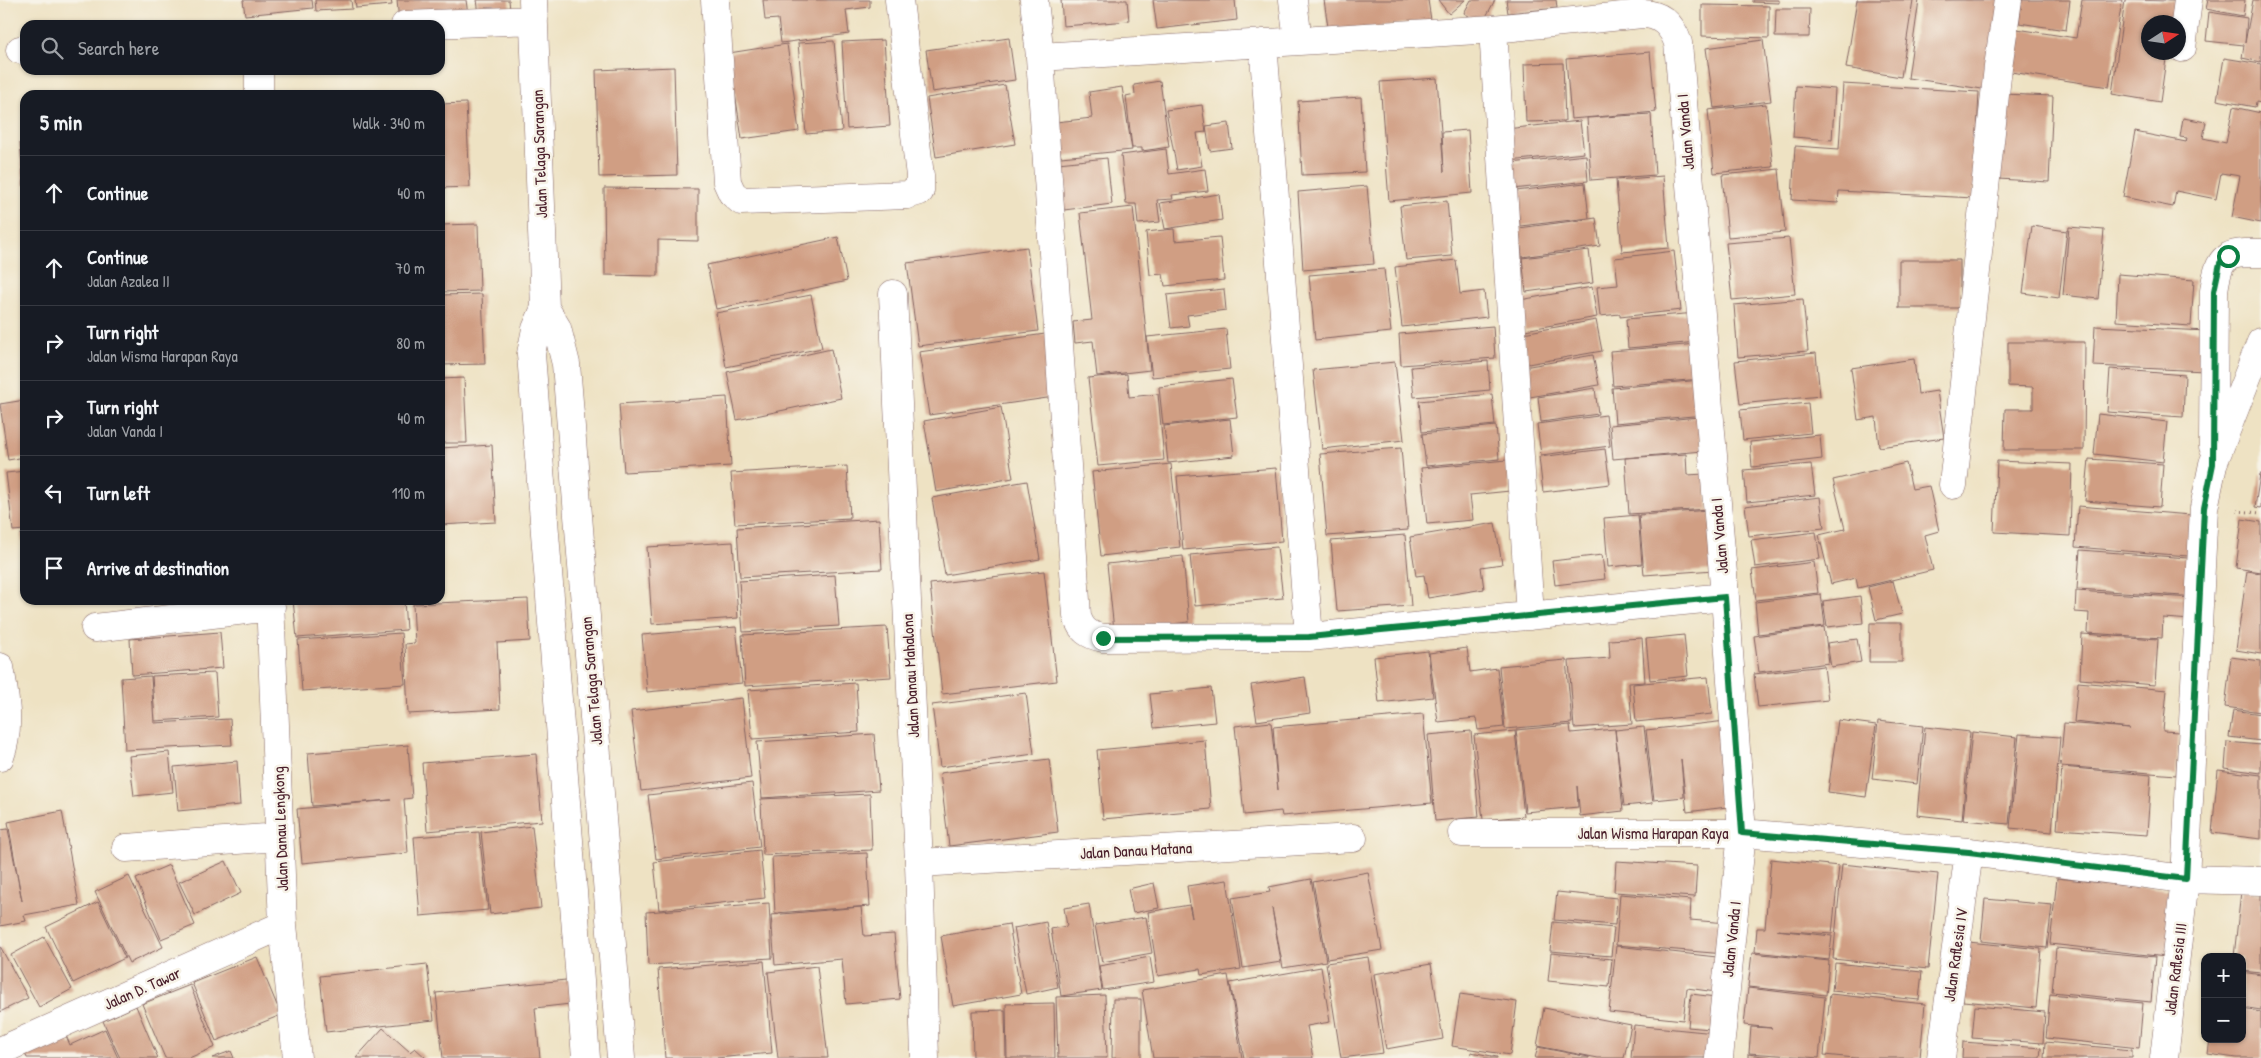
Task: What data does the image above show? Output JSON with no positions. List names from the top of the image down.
{
  "streets": {
    "street": [
      "Jalan Vanda I",
      "Jalan Telaga Sarangan",
      "Jalan Danau Mahalona",
      "Jalan Danau Lengkong",
      "Jalan Wisma Harapan Raya",
      "Jalan Danau Matana",
      "Jalan Raflesia IV",
      "Jalan Raflesia III",
      "Jalan D. Tawar"
    ]
  },
  "crossings": [
    ["Jalan Vanda I", "Jalan Wisma Harapan Raya"],
    ["Jalan Danau Mahalona", "Jalan Danau Matana"],
    ["Jalan Danau Lengkong", "Jalan D. Tawar"],
    ["Jalan Wisma Harapan Raya", "Jalan Raflesia IV"],
    ["Jalan Wisma Harapan Raya", "Jalan Raflesia III"]
  ],
  "north": "right",
  "page": {
    "search": "Search here",
    "heading": ["5 min", "Walk · 340 m"],
    "list": [
      ["Continue", "40 m"],
      ["Continue", "Jalan Azalea II", "70 m"],
      ["Turn right", "Jalan Wisma Harapan Raya", "80 m"],
      ["Turn right", "Jalan Vanda I", "40 m"],
      ["Turn left", "110 m"],
      "Arrive at destination"
    ],
    "map_buttons": ["+", "−"]
  }
}
